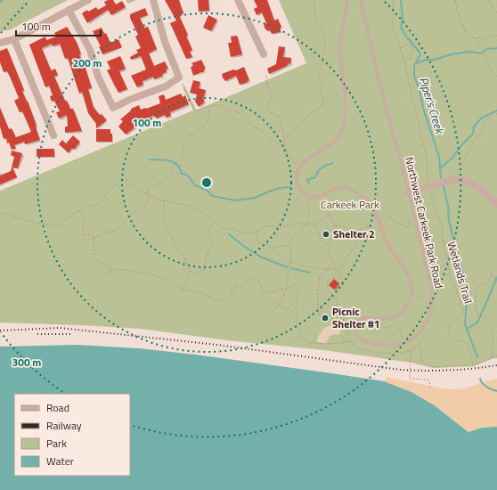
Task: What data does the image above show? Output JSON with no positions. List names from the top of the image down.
{
  "streets": {
    "lane": ["Northwest Carkeek Park Road"],
    "path": ["Wetlands Trail"]
  },
  "water": ["Piper's Creek"],
  "parks": ["Carkeek Park"],
  "places": ["Shelter 2", "Picnic Shelter #1"],
  "legend": [
    "Road",
    "Railway",
    "Park",
    "Water"
  ],
  "scale_bar": "100 m",
  "rings": ["200 m", "100 m", "300 m"]
}
